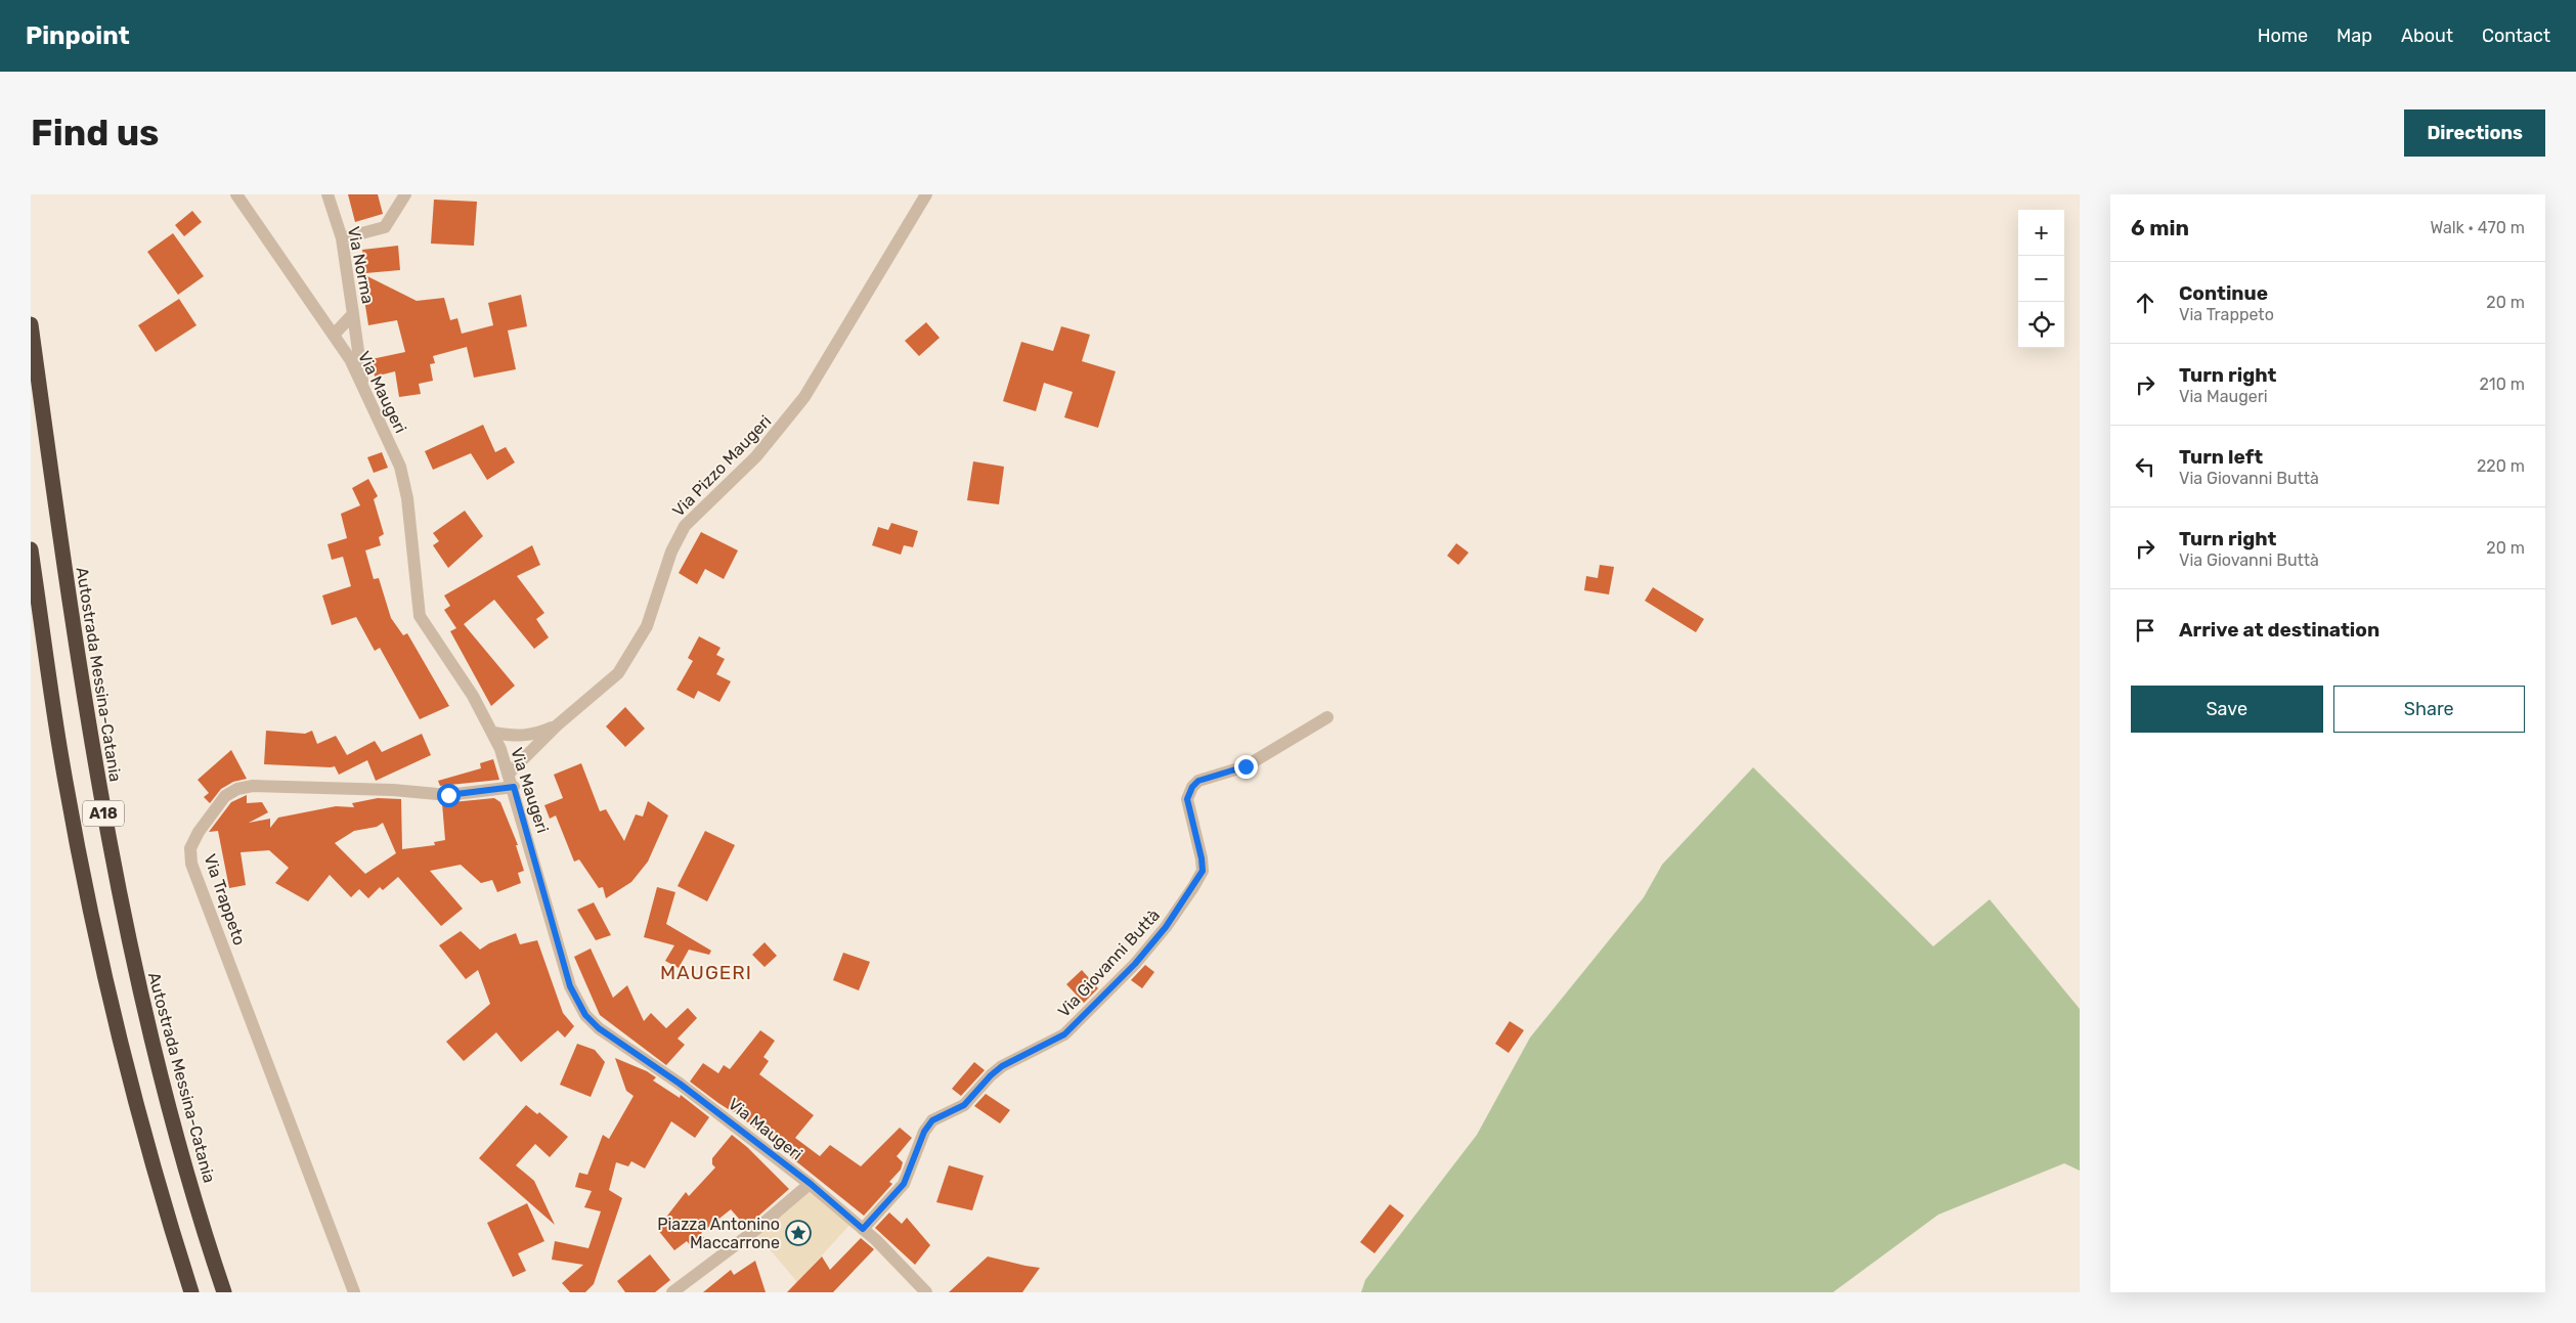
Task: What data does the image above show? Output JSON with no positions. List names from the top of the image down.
{
  "streets": {
    "highway": ["Autostrada Messina-Catania", "A18"],
    "street": [
      "Via Norma",
      "Via Maugeri",
      "Via Pizzo Maugeri",
      "Via Trappeto",
      "Via Giovanni Buttà"
    ]
  },
  "crossings": [
    ["Via Norma", "Via Maugeri"],
    ["Via Maugeri", "Via Pizzo Maugeri"],
    ["Via Maugeri", "Via Trappeto"],
    ["Via Maugeri", "Via Giovanni Buttà"]
  ],
  "districts": ["MAUGERI"],
  "places": {
    "place": ["Piazza Antonino Maccarrone"]
  },
  "page": {
    "header": "Pinpoint",
    "nav": [
      "Home",
      "Map",
      "About",
      "Contact"
    ],
    "buttons": [
      "Directions",
      ["Save", "Share"]
    ],
    "title": "Find us",
    "heading": ["6 min", "Walk · 470 m"],
    "map_buttons": ["+", "−"],
    "list": [
      ["Continue", "Via Trappeto", "20 m"],
      ["Turn right", "Via Maugeri", "210 m"],
      ["Turn left", "Via Giovanni Buttà", "220 m"],
      ["Turn right", "Via Giovanni Buttà", "20 m"],
      "Arrive at destination"
    ]
  }
}
